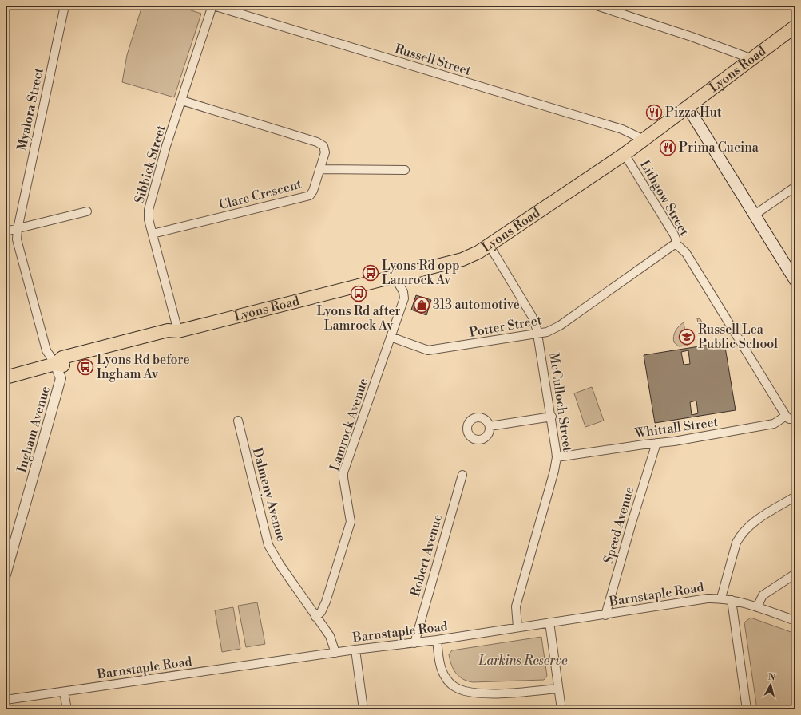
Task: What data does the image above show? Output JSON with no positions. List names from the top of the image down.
{
  "streets": {
    "main road": ["Lyons Road"],
    "street": [
      "Russell Street",
      "Myalora Street",
      "Sibbick Street",
      "Clare Crescent",
      "Lithgow Street",
      "Potter Street",
      "McCulloch Street",
      "Lamrock Avenue",
      "Whittall Street",
      "Ingham Avenue",
      "Dalmeny Avenue",
      "Speed Avenue",
      "Robert Avenue",
      "Barnstaple Road"
    ]
  },
  "crossings": [
    ["Russell Street", "Lyons Road"],
    ["Russell Street", "Sibbick Street"],
    ["Lyons Road", "Myalora Street"],
    ["Lyons Road", "Sibbick Street"],
    ["Lyons Road", "Lithgow Street"],
    ["Lyons Road", "McCulloch Street"],
    ["Lyons Road", "Lamrock Avenue"],
    ["Lyons Road", "Ingham Avenue"],
    ["Myalora Street", "Ingham Avenue"],
    ["Sibbick Street", "Clare Crescent"],
    ["Lithgow Street", "Potter Street"],
    ["Lithgow Street", "Whittall Street"],
    ["Potter Street", "McCulloch Street"],
    ["Potter Street", "Lamrock Avenue"],
    ["McCulloch Street", "Whittall Street"],
    ["McCulloch Street", "Barnstaple Road"],
    ["Lamrock Avenue", "Dalmeny Avenue"],
    ["Whittall Street", "Speed Avenue"],
    ["Dalmeny Avenue", "Barnstaple Road"],
    ["Speed Avenue", "Barnstaple Road"],
    ["Robert Avenue", "Barnstaple Road"]
  ],
  "parks": ["Larkins Reserve"],
  "places": {
    "restaurant": ["Pizza Hut", "Prima Cucina"],
    "bus stop": ["Lyons Rd opp Lamrock Av", "Lyons Rd after Lamrock Av", "Lyons Rd before Ingham Av"],
    "shop": ["313 automotive"],
    "school or university": ["Russell Lea Public School"]
  },
  "north": "top"
}
